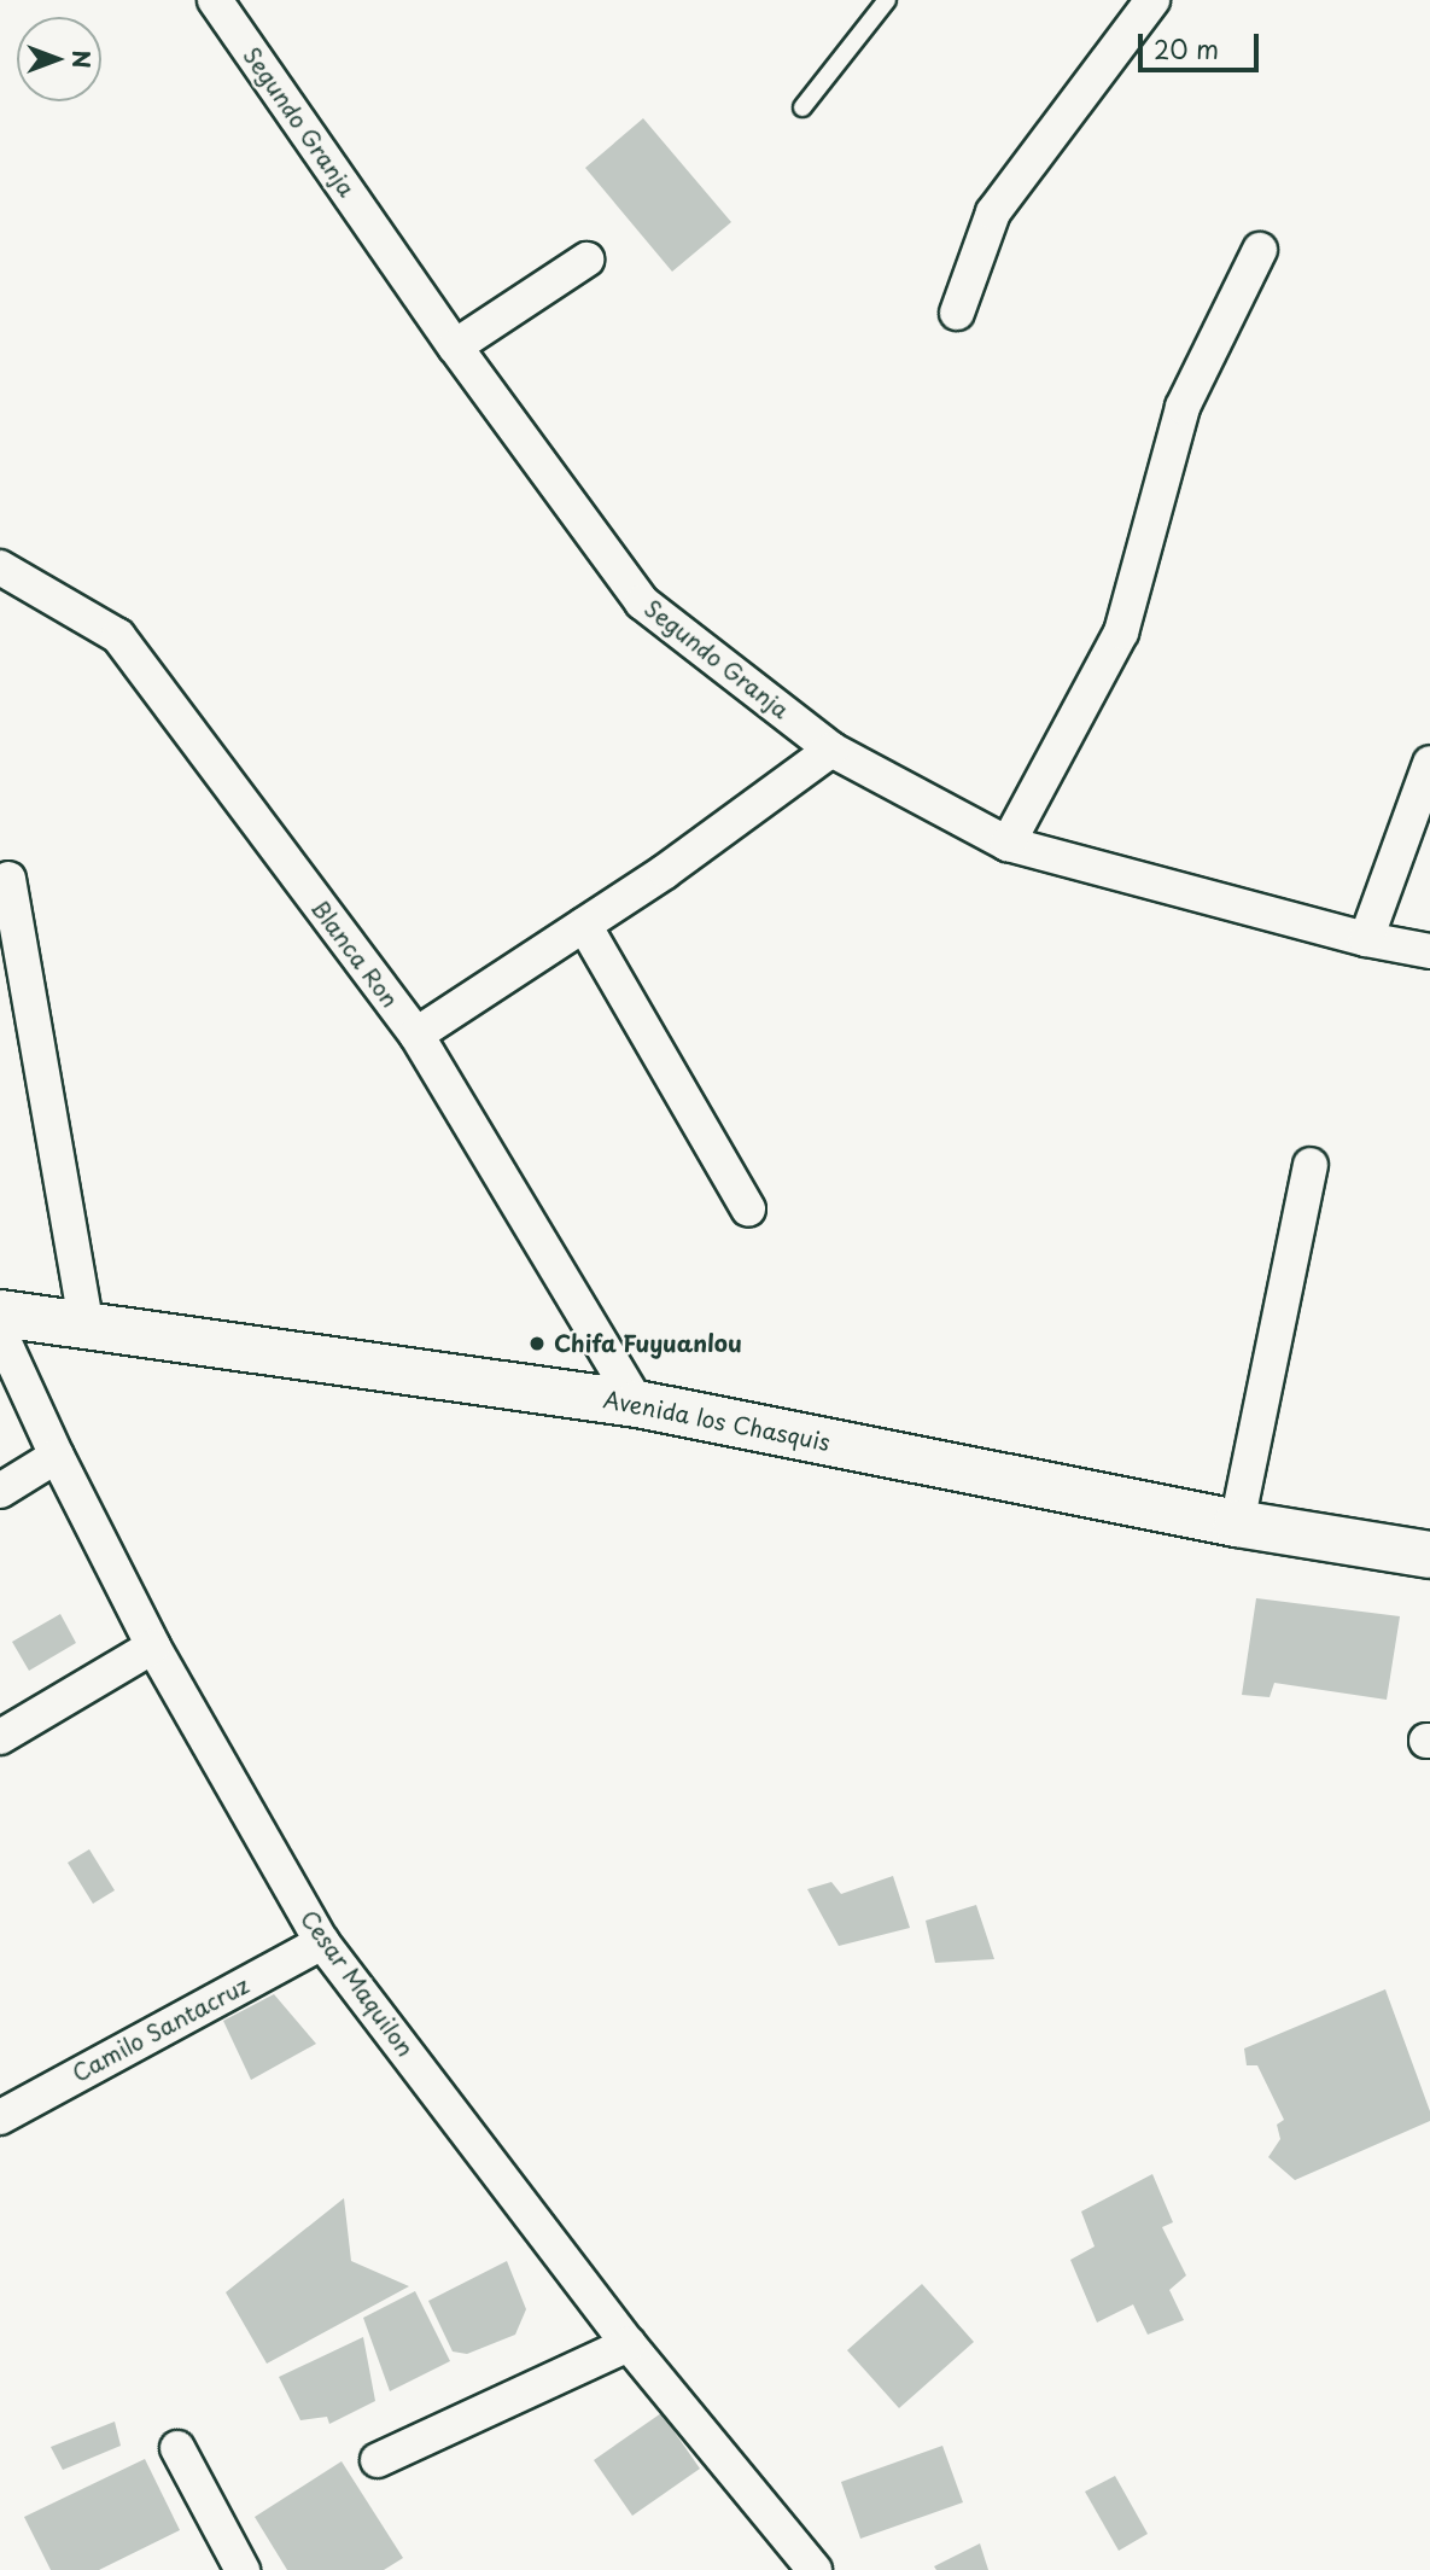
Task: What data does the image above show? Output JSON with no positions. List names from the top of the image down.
{
  "streets": {
    "street": [
      "Segundo Granja",
      "Blanca Ron",
      "Avenida los Chasquis",
      "Cesar Maquilon",
      "Camilo Santacruz"
    ]
  },
  "crossings": [
    ["Blanca Ron", "Avenida los Chasquis"],
    ["Cesar Maquilon", "Camilo Santacruz"]
  ],
  "places": ["Chifa Fuyuanlou"],
  "scale_bar": "20 m",
  "north": "right"
}
